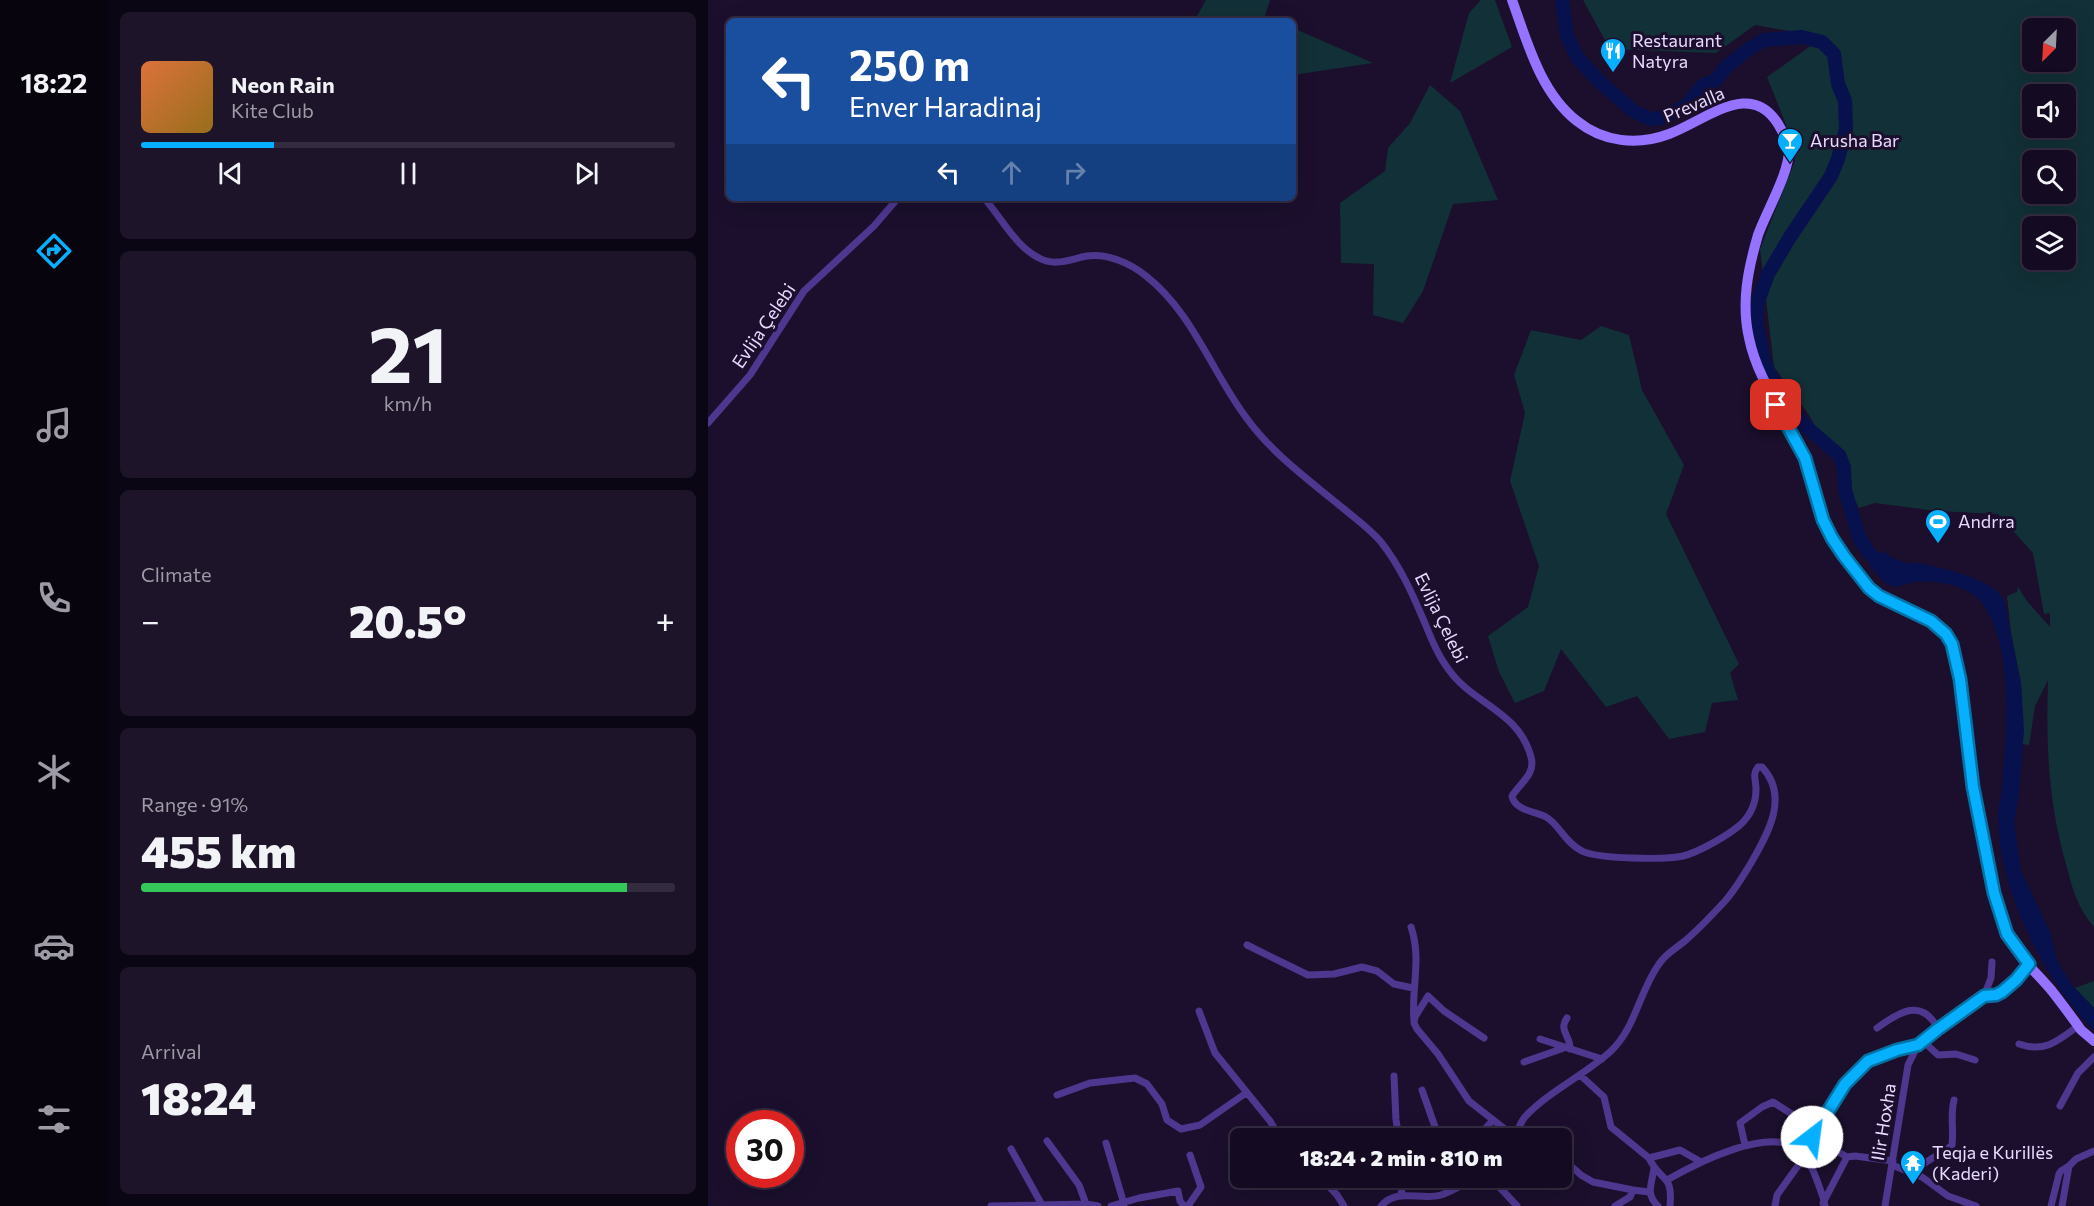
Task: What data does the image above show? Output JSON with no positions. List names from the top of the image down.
{
  "streets": {
    "main road": ["Prevalla"],
    "street": ["Evlija Çelebi", "Ilir Hoxha"]
  },
  "places": {
    "restaurant": ["Restaurant Natyra"],
    "bar": ["Arusha Bar"],
    "sports": ["Andrra"],
    "temple": ["Teqja e Kurillës (Kaderi)"]
  },
  "north": "bottom left",
  "page": {
    "tabs": "18:22",
    "turn": ["250 m", "Enver Haradinaj"],
    "song": ["Neon Rain", "Kite Club"],
    "tile": [
      ["21", "km/h"],
      "Climate",
      ["Range · 91%", "455 km"],
      ["Arrival", "18:24"]
    ],
    "heat": ["−", "20.5°", "+"],
    "limit": "30",
    "trip": "18:24 · 2 min · 810 m"
  }
}
